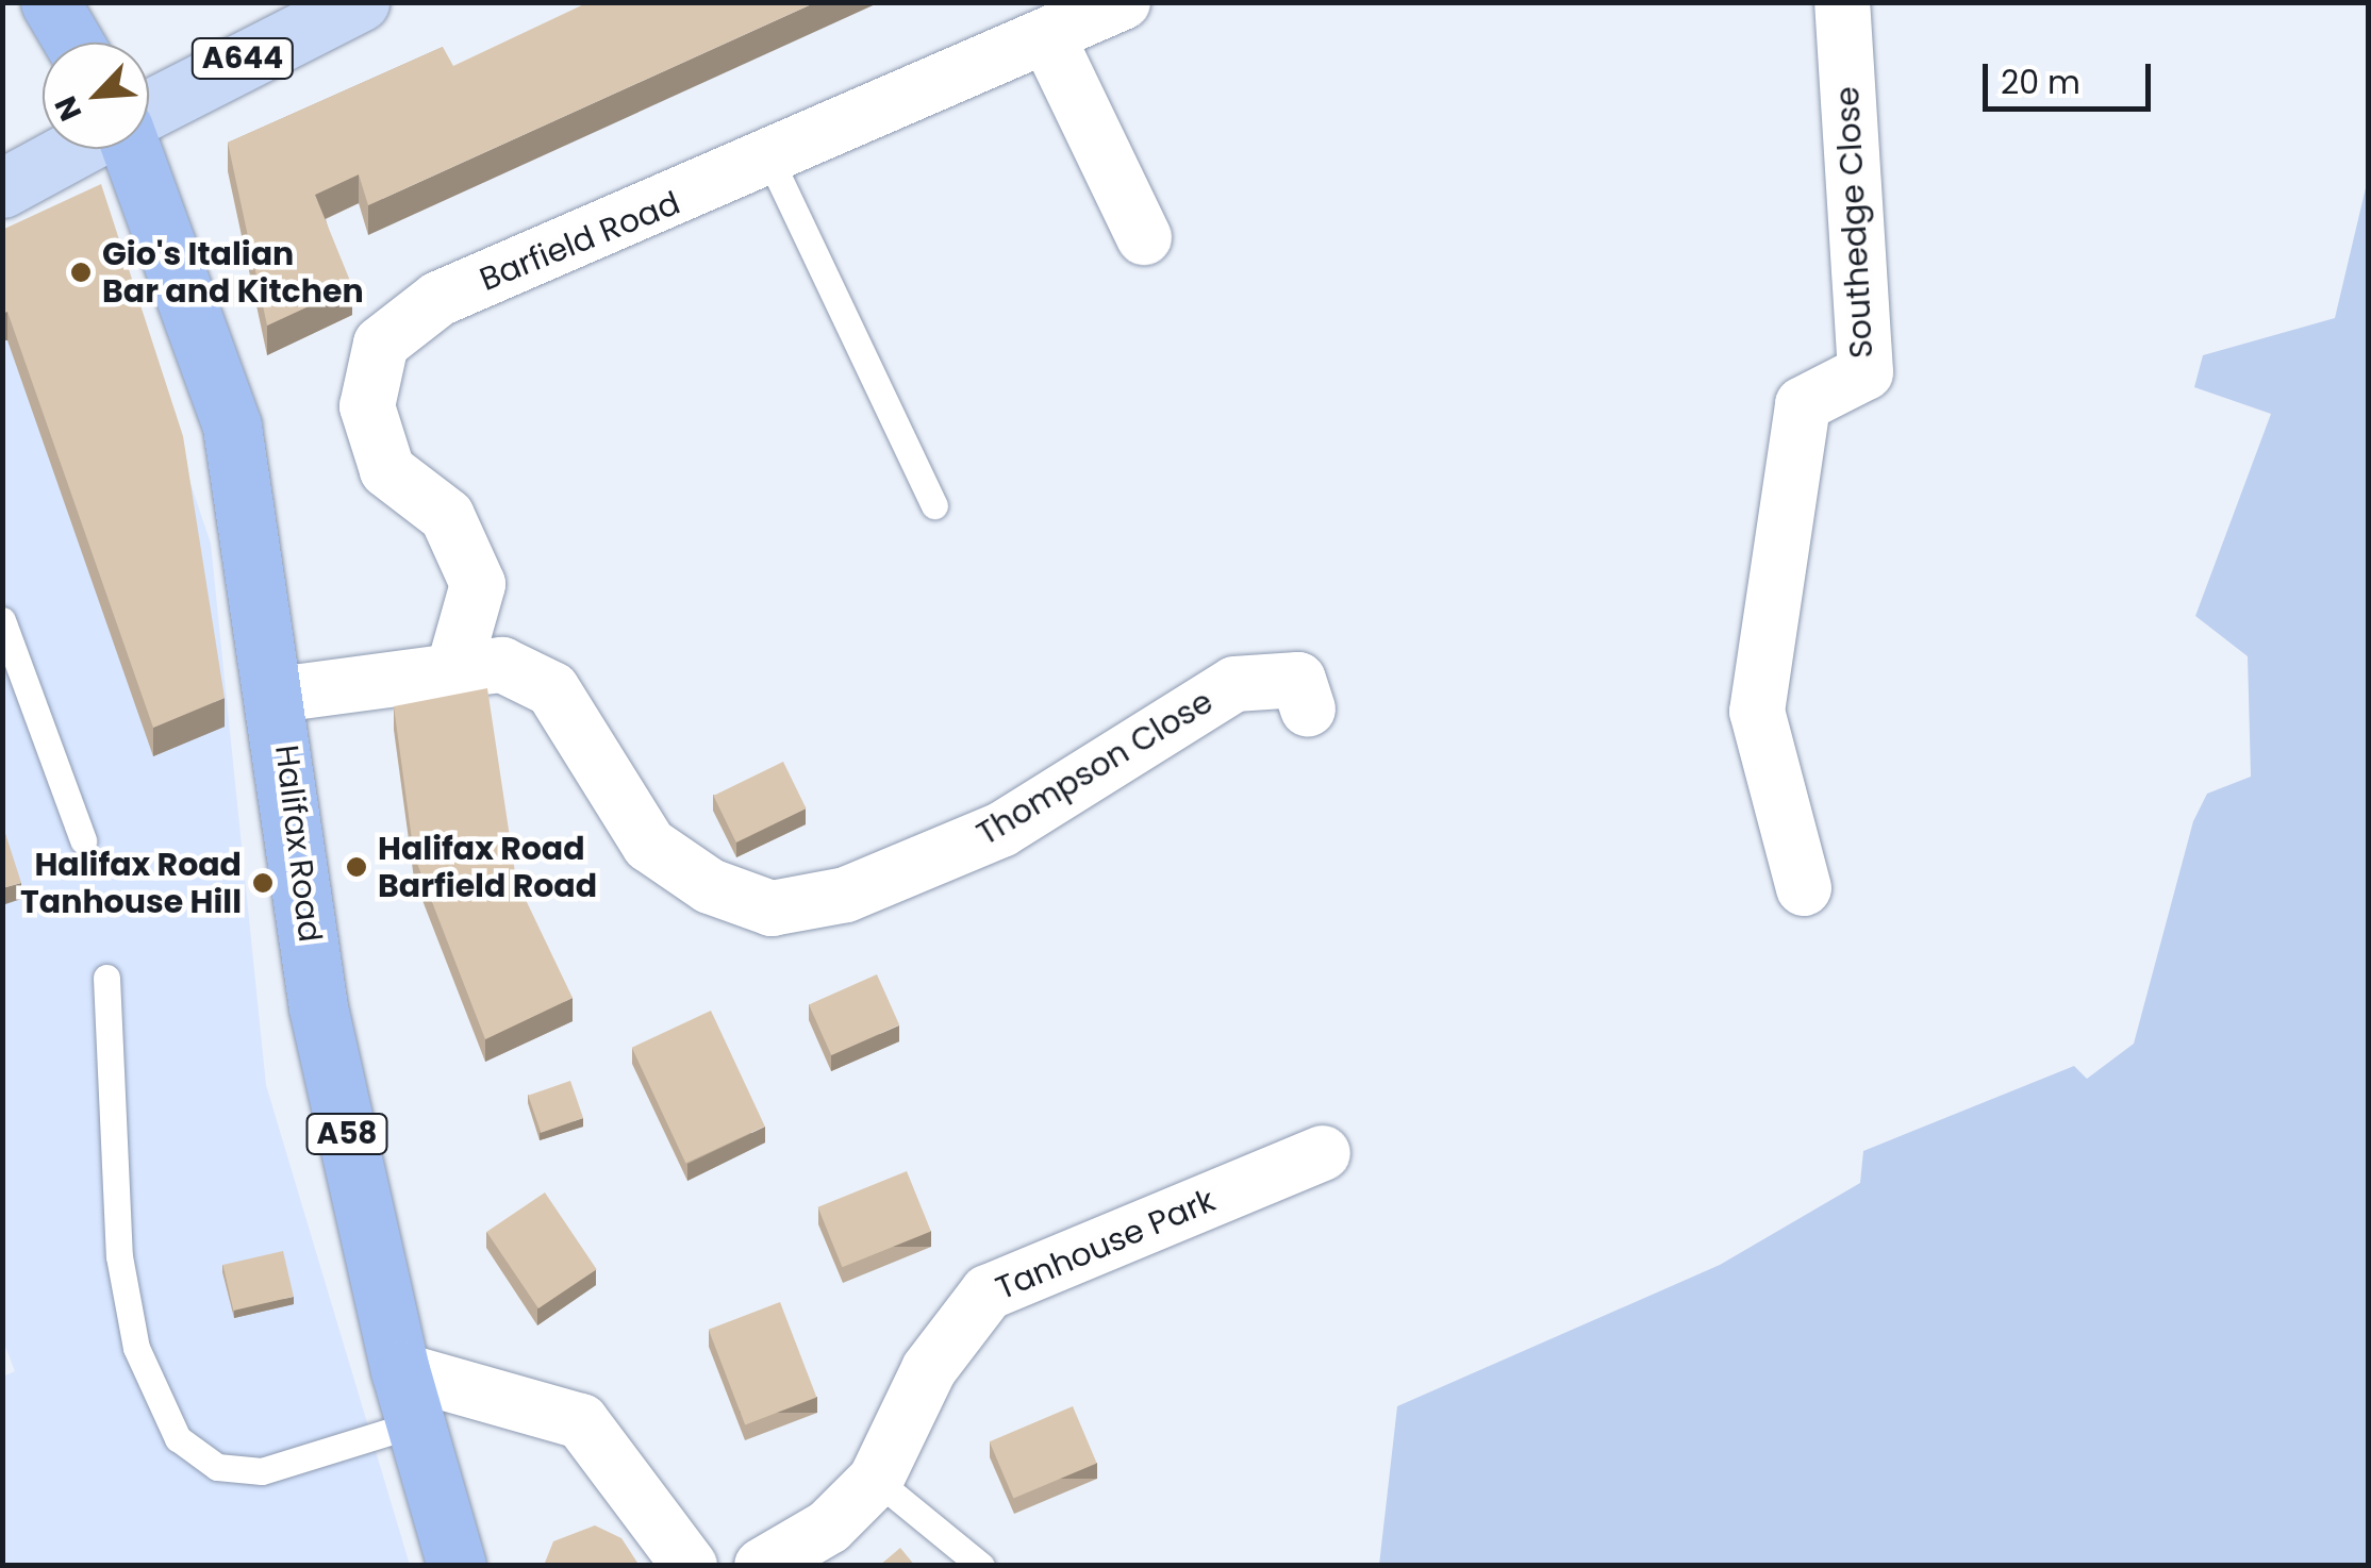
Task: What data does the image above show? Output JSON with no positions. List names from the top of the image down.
{
  "streets": {
    "highway": ["Halifax Road", "A58"],
    "main road": ["A644"],
    "street": [
      "Southedge Close",
      "Barfield Road",
      "Thompson Close",
      "Tanhouse Park"
    ]
  },
  "crossings": [
    ["Barfield Road", "Thompson Close"],
    ["Thompson Close", "Halifax Road"]
  ],
  "places": ["Gio's Italian Bar and Kitchen", "Halifax Road Barfield Road", "Halifax Road Tanhouse Hill"],
  "scale_bar": "20 m",
  "north": "bottom left"
}
